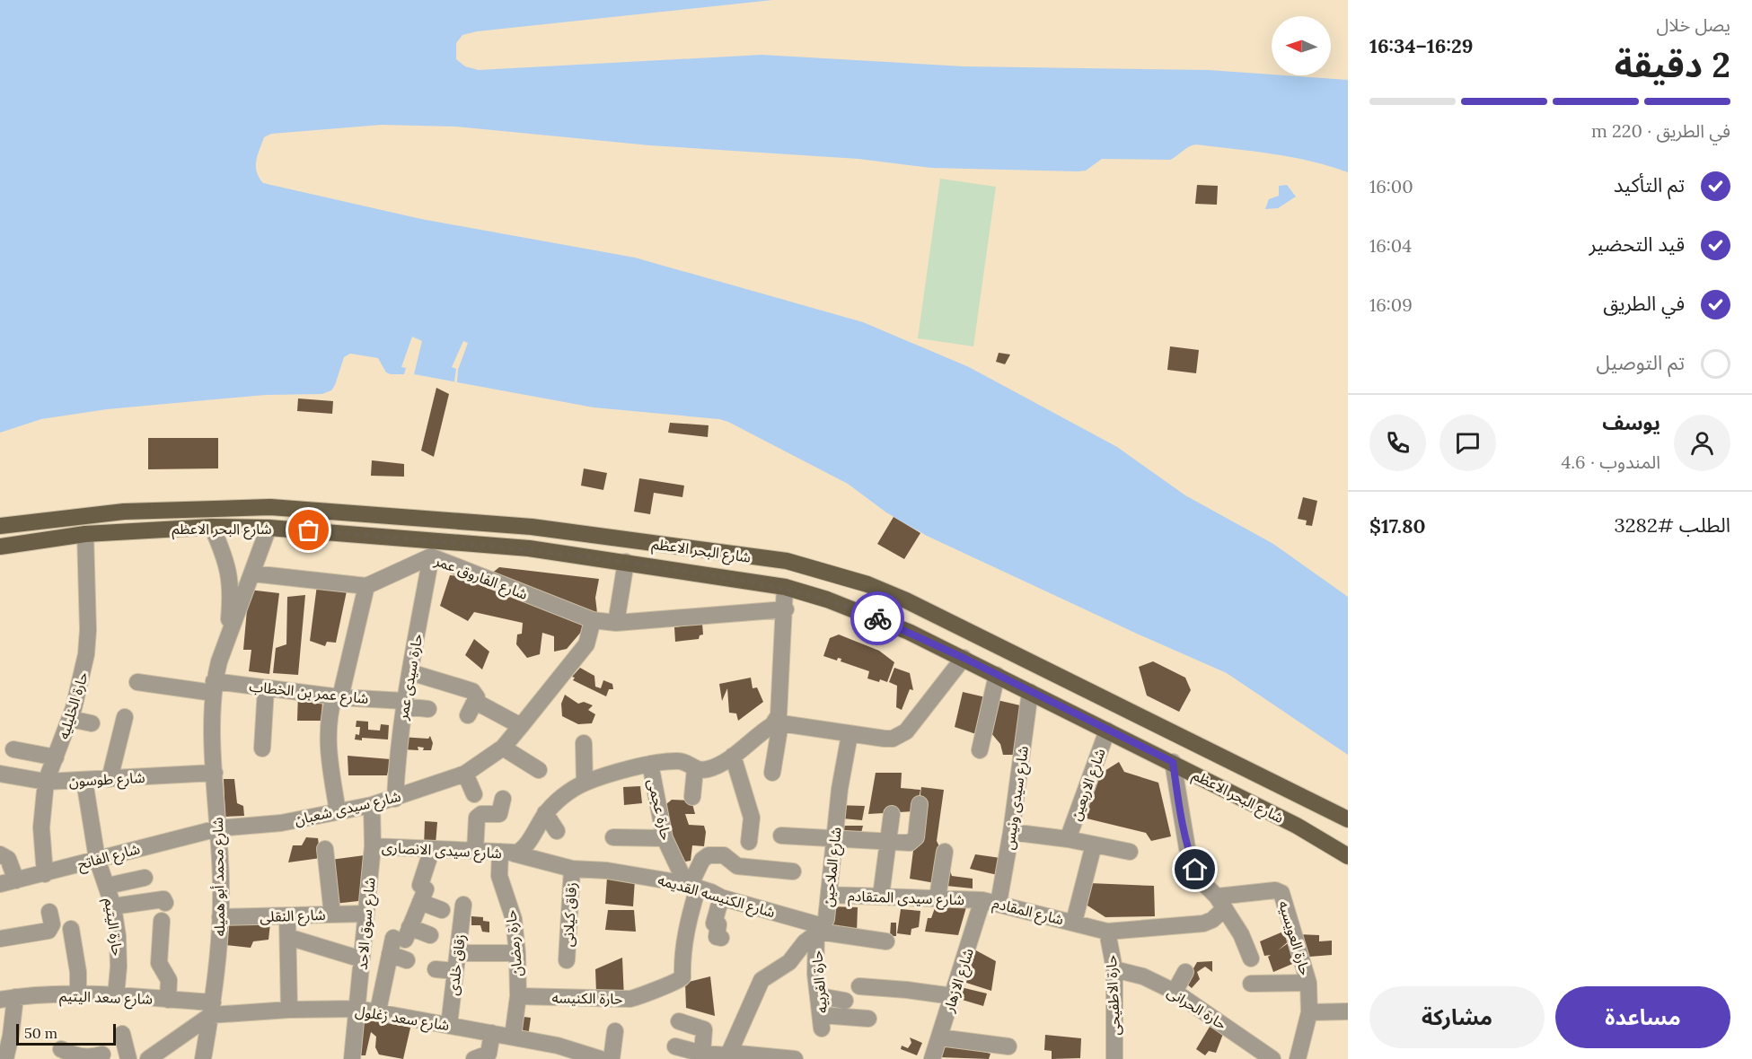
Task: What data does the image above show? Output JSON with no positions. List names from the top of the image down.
{
  "streets": {
    "main road": ["شارع البحر الاعظم"],
    "street": [
      "شارع الفاروق عمر",
      "حارة سيدى عمر",
      "شارع عمر بن الخطاب",
      "حارة الخليليه",
      "شارع طوسون",
      "شارع الاربعين",
      "شارع سيدى ونيس",
      "شارع سيدى شعبان",
      "حارة عجمى",
      "شارع سيدى الانصارى",
      "شارع الفاتح",
      "شارع الملاحين",
      "شارع محمد أبو هميله",
      "شارع الكنيسه القديمه",
      "شارع سيدى المتقادم",
      "شارع المقادم",
      "زقاق كيلانى",
      "شارع النقلى",
      "شارع سوق الاحد",
      "حارة اليتيم",
      "حارة العويسيه",
      "حارة رمضان",
      "زقاق خلدى",
      "شارع الازهار",
      "حارة الغربيه",
      "حارة الاطفيحى",
      "شارع سعد اليتيم",
      "حارة الكنيسه",
      "حارة الحرانى",
      "شارع سعد زغلول"
    ]
  },
  "crossings": [
    ["شارع البحر الاعظم", "حارة الخليليه"],
    ["شارع البحر الاعظم", "شارع الاربعين"],
    ["شارع البحر الاعظم", "شارع سيدى ونيس"],
    ["شارع البحر الاعظم", "شارع محمد أبو هميله"],
    ["شارع الفاروق عمر", "حارة سيدى عمر"],
    ["شارع الفاروق عمر", "شارع سيدى شعبان"],
    ["شارع الفاروق عمر", "شارع محمد أبو هميله"],
    ["حارة سيدى عمر", "شارع عمر بن الخطاب"],
    ["حارة سيدى عمر", "شارع سيدى شعبان"],
    ["شارع عمر بن الخطاب", "شارع محمد أبو هميله"],
    ["حارة الخليليه", "شارع طوسون"],
    ["حارة الخليليه", "شارع الفاتح"],
    ["شارع طوسون", "شارع محمد أبو هميله"],
    ["شارع طوسون", "حارة اليتيم"],
    ["شارع سيدى ونيس", "شارع سيدى المتقادم"],
    ["شارع سيدى ونيس", "شارع المقادم"],
    ["شارع سيدى ونيس", "شارع الازهار"],
    ["شارع سيدى شعبان", "شارع الفاتح"],
    ["شارع سيدى شعبان", "شارع محمد أبو هميله"],
    ["شارع سيدى شعبان", "شارع سوق الاحد"],
    ["حارة عجمى", "شارع سيدى الانصارى"],
    ["حارة عجمى", "شارع الكنيسه القديمه"],
    ["حارة عجمى", "حارة الكنيسه"],
    ["شارع سيدى الانصارى", "شارع الكنيسه القديمه"],
    ["شارع سيدى الانصارى", "شارع سوق الاحد"],
    ["شارع سيدى الانصارى", "حارة رمضان"],
    ["شارع الفاتح", "شارع محمد أبو هميله"],
    ["شارع الفاتح", "حارة اليتيم"],
    ["شارع الملاحين", "شارع الكنيسه القديمه"],
    ["شارع الملاحين", "شارع سيدى المتقادم"],
    ["شارع الملاحين", "حارة الغربيه"],
    ["شارع محمد أبو هميله", "شارع النقلى"],
    ["شارع محمد أبو هميله", "شارع سعد اليتيم"],
    ["شارع محمد أبو هميله", "شارع سعد زغلول"],
    ["شارع الكنيسه القديمه", "زقاق كيلانى"],
    ["شارع الكنيسه القديمه", "حارة رمضان"],
    ["شارع الكنيسه القديمه", "حارة الغربيه"],
    ["شارع الكنيسه القديمه", "حارة الكنيسه"],
    ["شارع سيدى المتقادم", "شارع المقادم"],
    ["شارع سيدى المتقادم", "شارع الازهار"],
    ["شارع المقادم", "شارع الازهار"],
    ["شارع المقادم", "حارة الاطفيحى"],
    ["شارع النقلى", "شارع سوق الاحد"],
    ["شارع سوق الاحد", "شارع سعد زغلول"],
    ["حارة اليتيم", "شارع سعد اليتيم"],
    ["حارة رمضان", "حارة الكنيسه"],
    ["حارة رمضان", "شارع سعد زغلول"],
    ["زقاق خلدى", "شارع سعد زغلول"],
    ["حارة الاطفيحى", "حارة الحرانى"],
    ["شارع سعد اليتيم", "شارع سعد زغلول"]
  ],
  "scale_bar": "50 m",
  "north": "left",
  "page": {
    "heading": ["2 دقيقة", "يصل خلال", "16:29–16:34"],
    "panel": [
      "يوسف",
      "المندوب · 4.6",
      "الطلب #3282",
      "$17.80"
    ],
    "bar": "في الطريق · 220 m",
    "list": [
      ["تم التأكيد", "16:00"],
      ["قيد التحضير", "16:04"],
      ["في الطريق", "16:09"],
      "تم التوصيل"
    ],
    "buttons": ["مساعدة", "مشاركة"],
    "scale": "50 m"
  }
}
